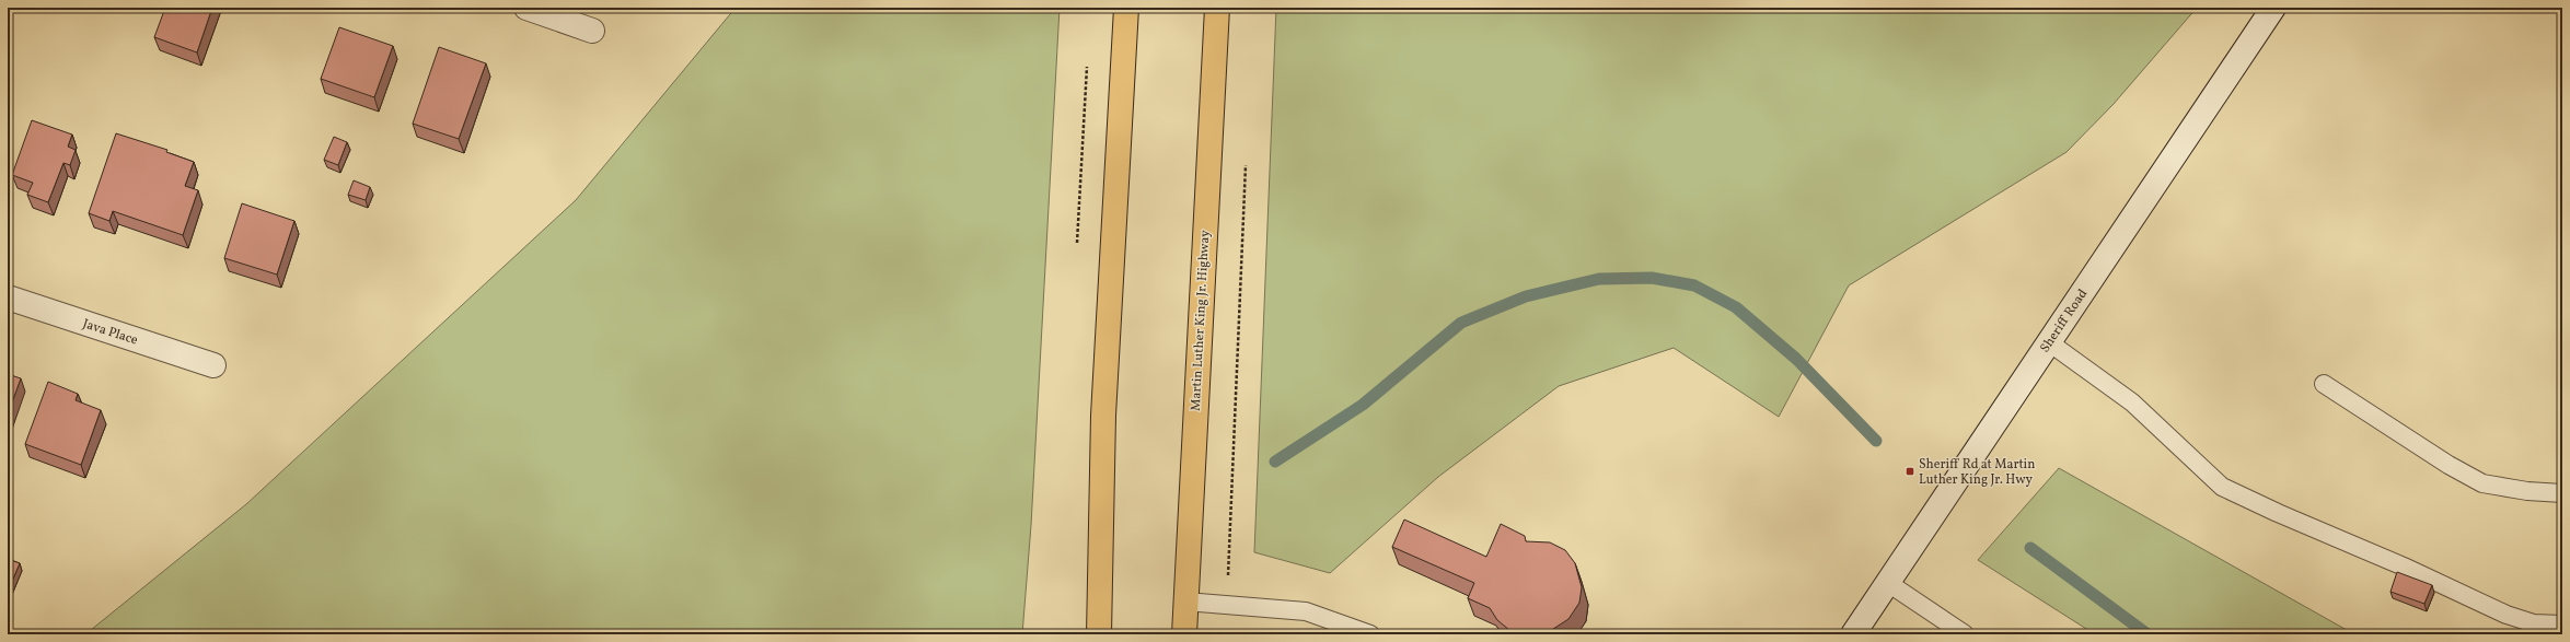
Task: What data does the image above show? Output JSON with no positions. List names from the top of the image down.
{
  "streets": {
    "main road": ["Martin Luther King Jr. Highway", "Sheriff Road", "Java Place"]
  },
  "places": {
    "transit": ["Sheriff Rd at Martin Luther King Jr. Hwy"]
  }
}
